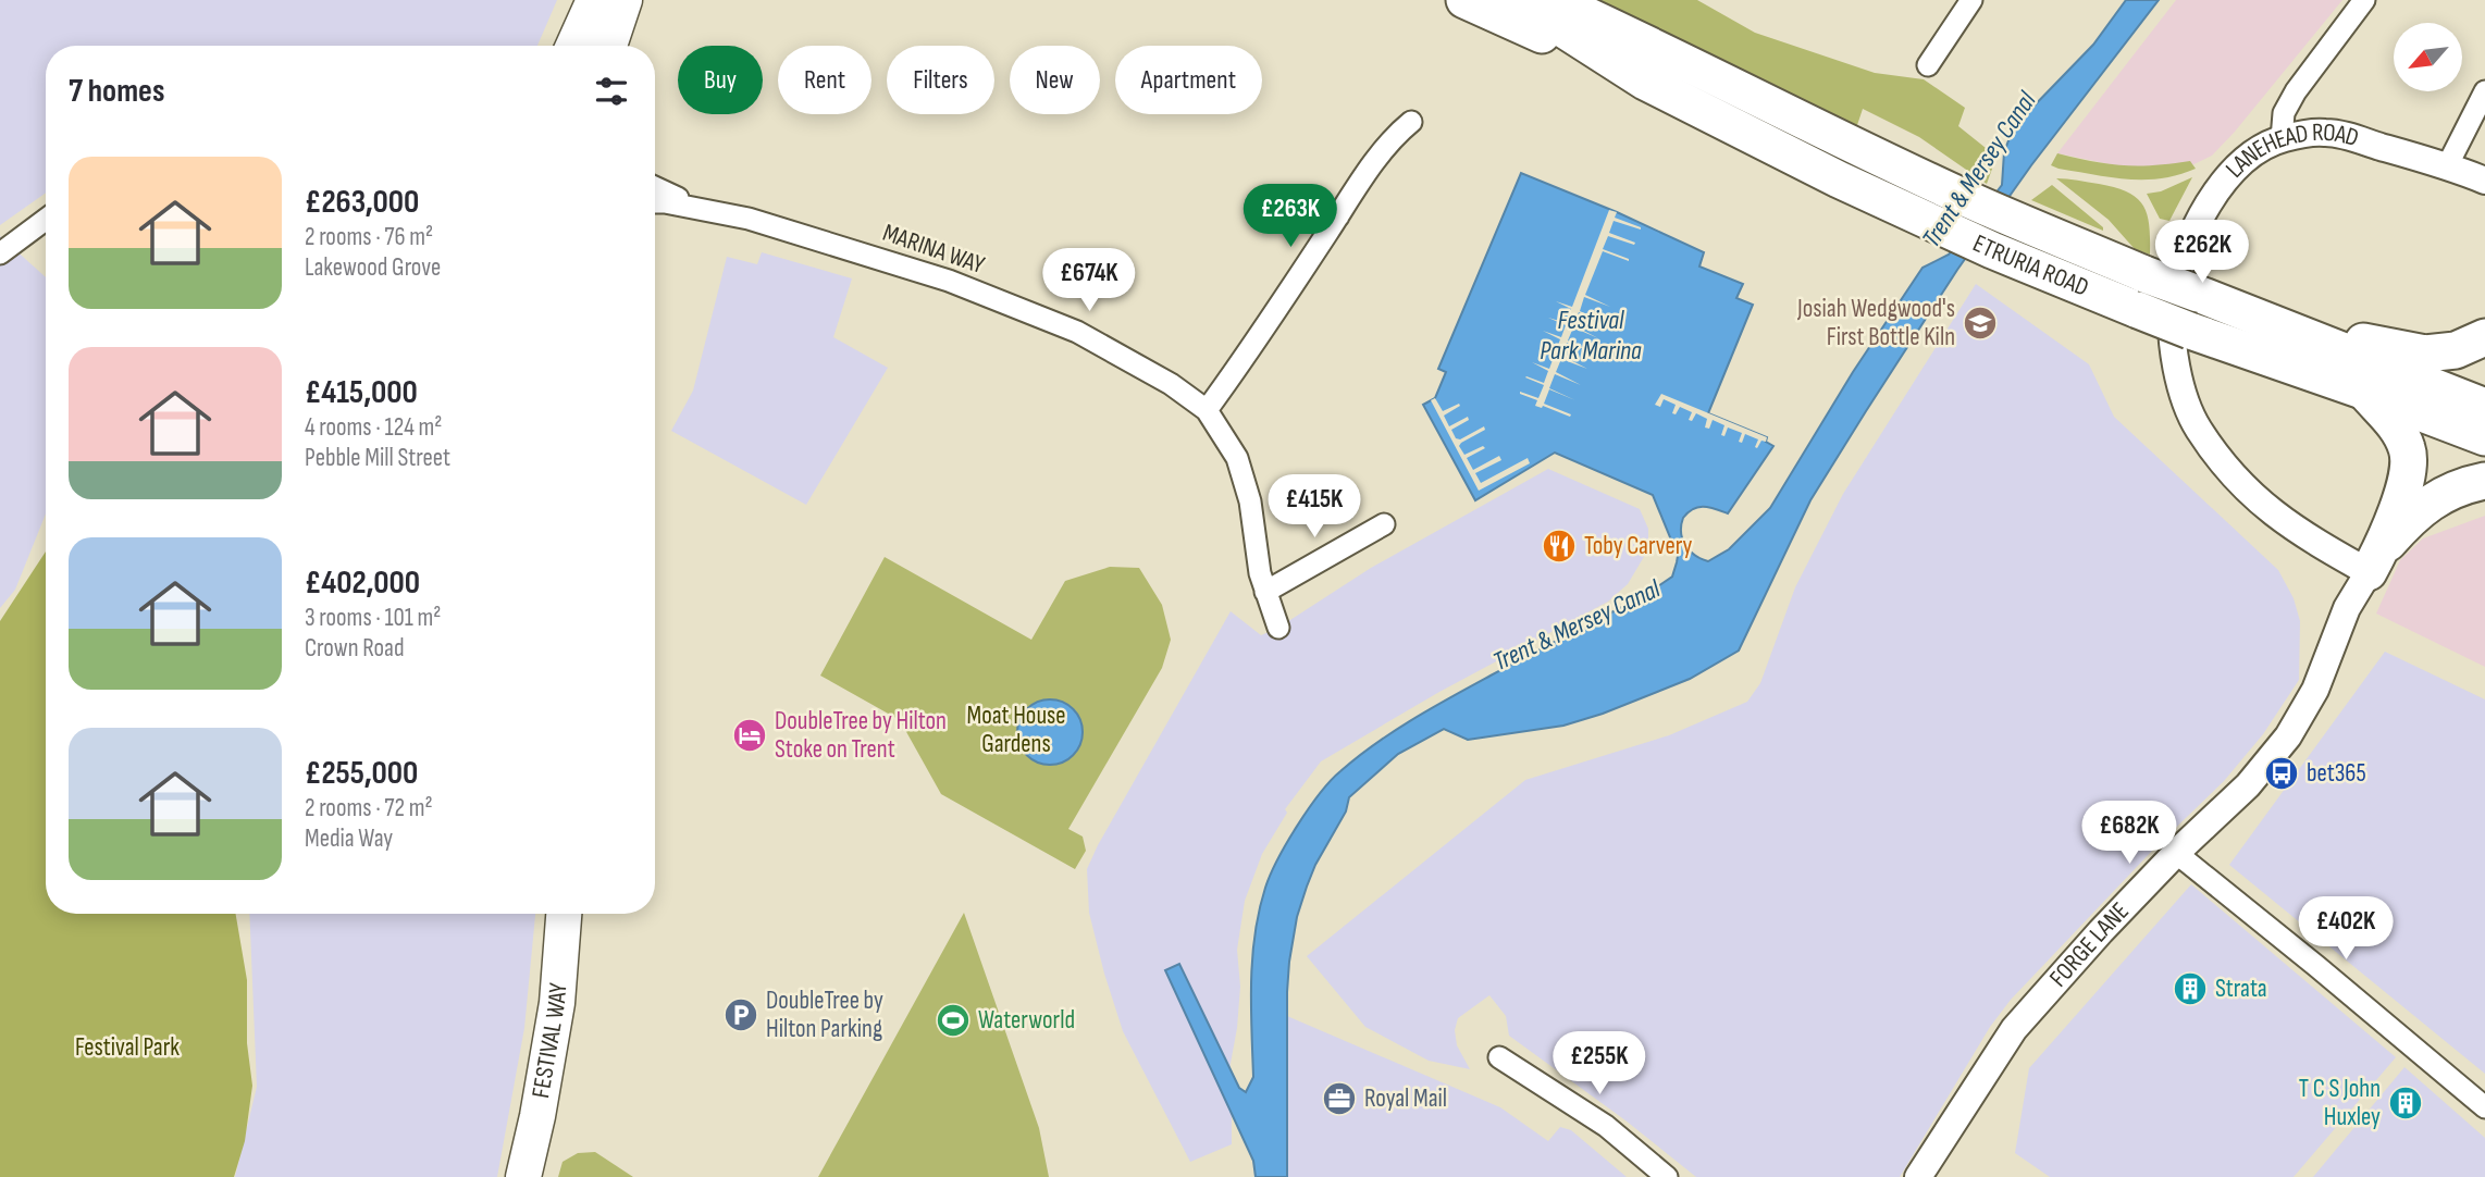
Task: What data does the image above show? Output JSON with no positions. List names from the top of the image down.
{
  "streets": {
    "highway": ["ETRURIA ROAD"],
    "main road": ["FESTIVAL WAY"],
    "street": ["LANEHEAD ROAD", "MARINA WAY", "FORGE LANE"]
  },
  "crossings": [
    ["LANEHEAD ROAD", "FORGE LANE"]
  ],
  "water": ["Trent & Mersey Canal", "Festival Park Marina"],
  "parks": ["Moat House Gardens", "Festival Park"],
  "places": {
    "school or university": ["Josiah Wedgwood's First Bottle Kiln"],
    "restaurant": ["Toby Carvery"],
    "hotel": ["DoubleTree by Hilton Stoke on Trent"],
    "bus stop": ["bet365"],
    "building": ["Strata", "T C S John Huxley"],
    "parking": ["DoubleTree by Hilton Parking"],
    "sports": ["Waterworld"],
    "office": ["Royal Mail"]
  },
  "north": "bottom left",
  "page": {
    "chip": [
      "Buy",
      "Rent",
      "Filters",
      "New",
      "Apartment"
    ],
    "heading": "7 homes",
    "list": [
      {
        "name": "£263,000",
        "note": "2 rooms · 76 m² · Lakewood Grove"
      },
      {
        "name": "£415,000",
        "note": "4 rooms · 124 m² · Pebble Mill Street"
      },
      {
        "name": "£402,000",
        "note": "3 rooms · 101 m² · Crown Road"
      },
      {
        "name": "£255,000",
        "note": "2 rooms · 72 m² · Media Way"
      }
    ],
    "price": [
      "£263K",
      "£262K",
      "£674K",
      "£415K",
      "£682K",
      "£402K",
      "£255K"
    ]
  }
}
